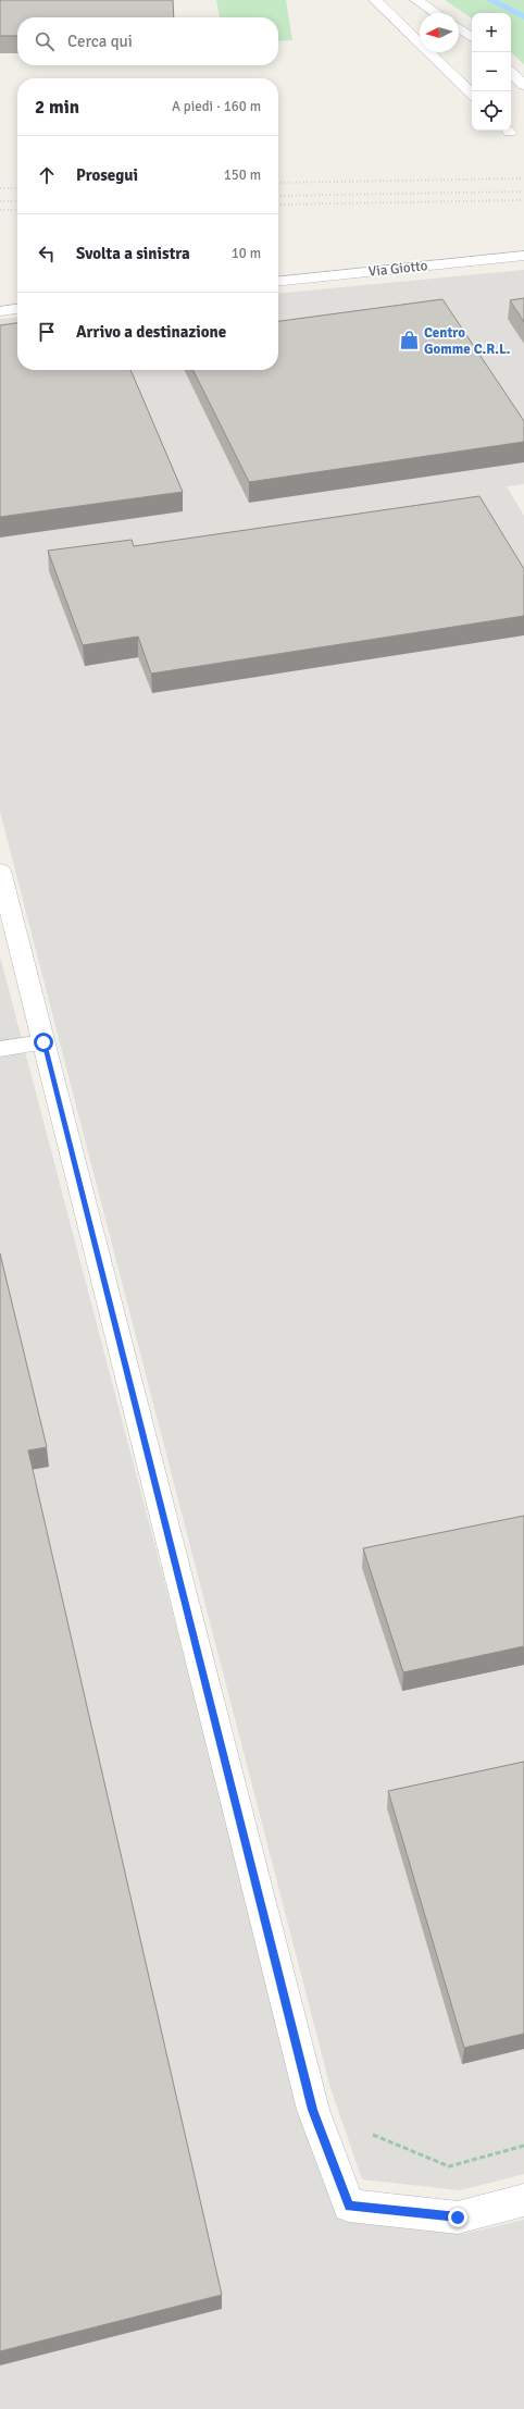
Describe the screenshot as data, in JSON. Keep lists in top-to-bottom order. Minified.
{"streets":{"street":["Via Giotto"]},"places":{"shop":["Centro Gomme C.R.L."]},"north":"left","page":{"map_buttons":["+","−"],"search":"Cerca qui","heading":["2 min","A piedi · 160 m"],"list":[["Prosegui","150 m"],["Svolta a sinistra","10 m"],"Arrivo a destinazione"]}}
